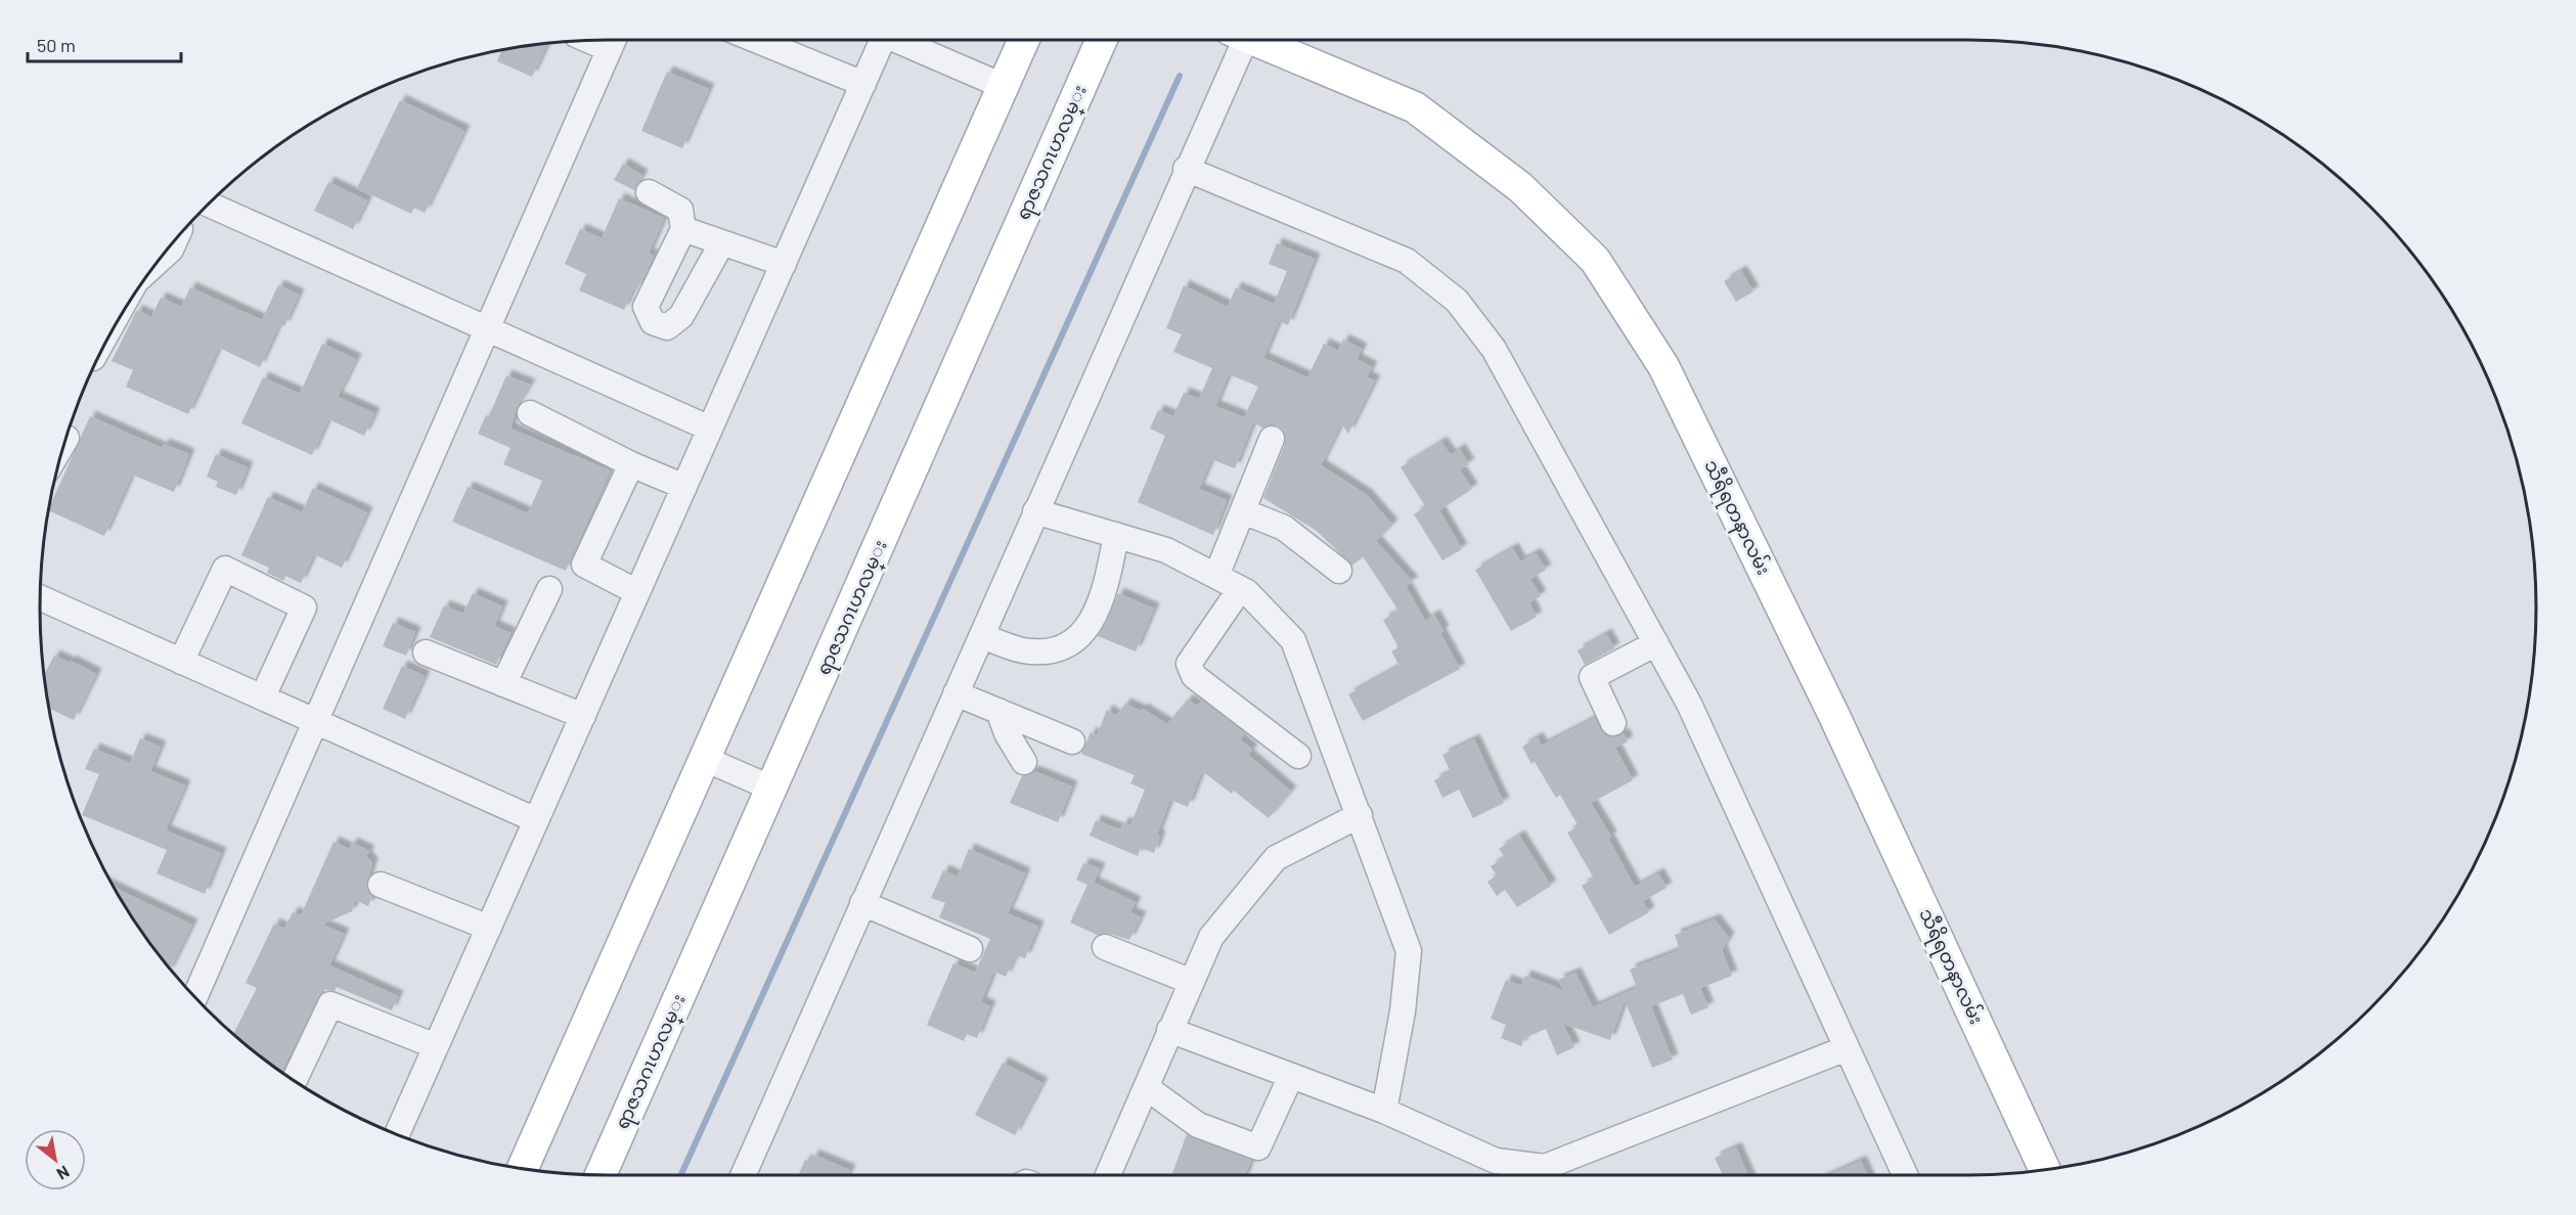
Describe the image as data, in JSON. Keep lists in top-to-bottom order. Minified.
{"streets":{"main road":["ရာဇသဂၤဟလမ္း","သီရိရတနာလမ်း"]},"scale_bar":"50 m","north":"bottom right"}
